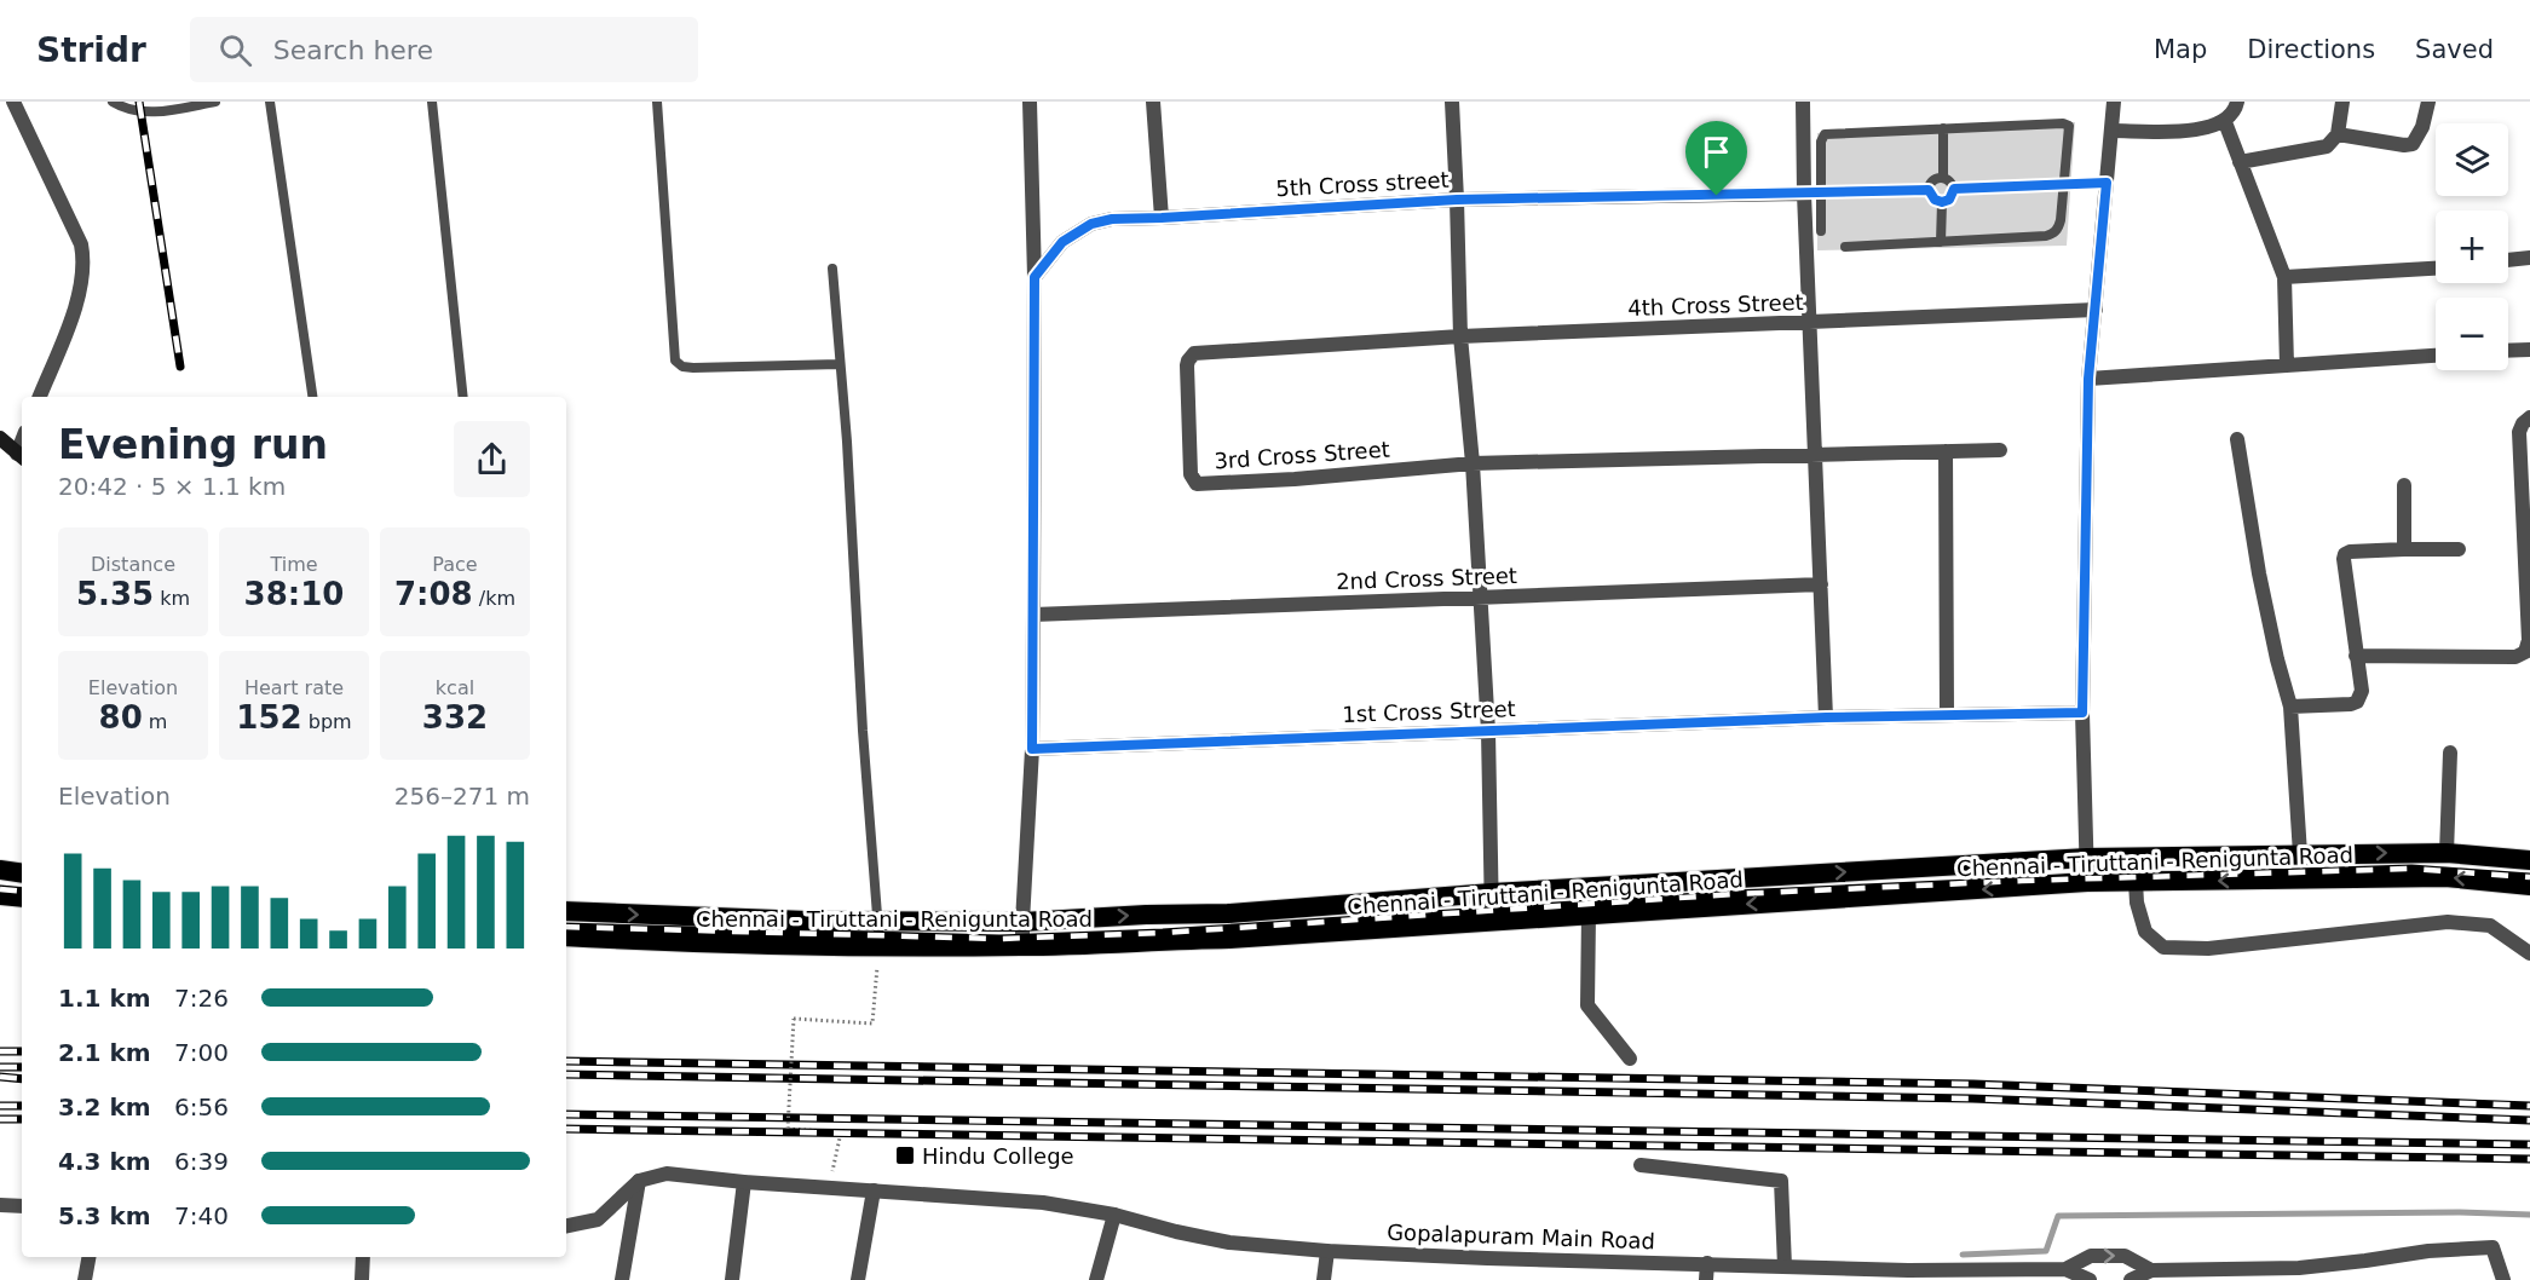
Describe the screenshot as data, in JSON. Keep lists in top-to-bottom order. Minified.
{"streets":{"highway":["Chennai - Tiruttani - Renigunta Road"],"street":["5th Cross street","4th Cross Street","3rd Cross Street","2nd Cross Street","1st Cross Street","Gopalapuram Main Road"]},"crossings":[["4th Cross Street","3rd Cross Street"]],"places":{"transit":["Hindu College"]},"page":{"header":"Stridr","search":"Search here","nav":["Map","Directions","Saved"],"map_buttons":["+","−"],"heading":["Evening run","20:42 · 5 × 1.1 km"],"stats":[["Distance","5.35 km"],["Time","38:10"],["Pace","7:08 /km"],["Elevation","80 m"],["Heart rate","152 bpm"],["kcal","332"]],"chart":["Elevation","256–271 m"],"list":[{"name":"1.1 km","note":"7:26"},{"name":"2.1 km","note":"7:00"},{"name":"3.2 km","note":"6:56"},{"name":"4.3 km","note":"6:39"},{"name":"5.3 km","note":"7:40"}]}}
